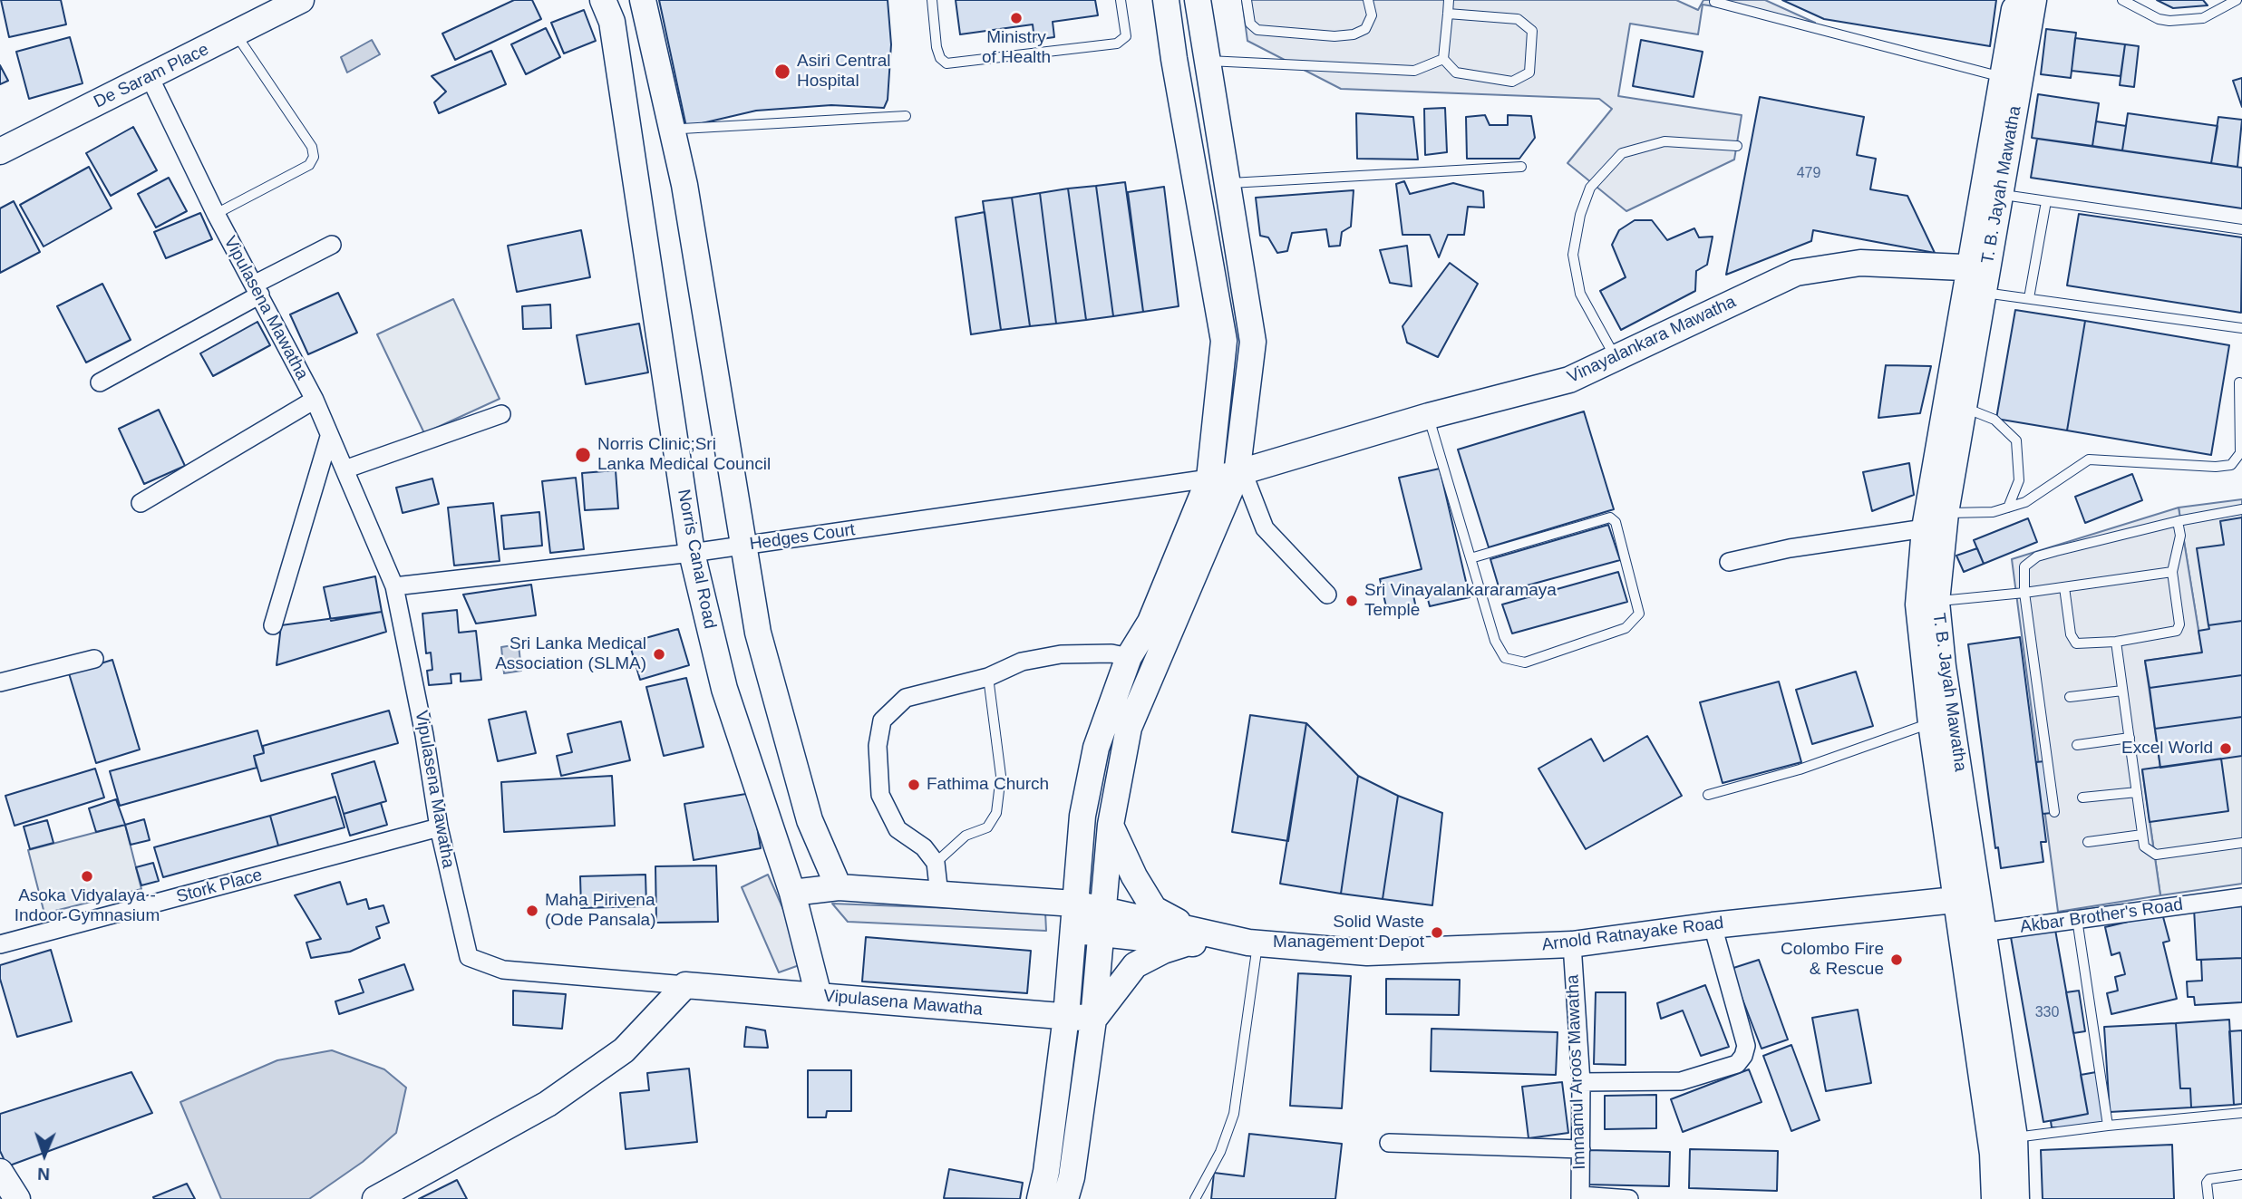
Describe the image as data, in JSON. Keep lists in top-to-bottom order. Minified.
{"streets":{"main road":["De Saram Place","T. B. Jayah Mawatha","Vipulasena Mawatha","Vinayalankara Mawatha","Norris Canal Road","Arnold Ratnayake Road"],"street":["Hedges Court","Stork Place","Akbar Brother's Road","Immamul Aroos Mawatha"]},"crossings":[["De Saram Place","Vipulasena Mawatha"],["T. B. Jayah Mawatha","Vinayalankara Mawatha"],["T. B. Jayah Mawatha","Akbar Brother's Road"],["T. B. Jayah Mawatha","Arnold Ratnayake Road"],["Vipulasena Mawatha","Hedges Court"],["Vipulasena Mawatha","Norris Canal Road"],["Vipulasena Mawatha","Stork Place"],["Vinayalankara Mawatha","Hedges Court"],["Hedges Court","Norris Canal Road"],["Norris Canal Road","Arnold Ratnayake Road"],["Arnold Ratnayake Road","Immamul Aroos Mawatha"]],"places":["Ministry of Health","Asiri Central Hospital","Norris Clinic;Sri Lanka Medical Council","Sri Vinayalankararamaya Temple","Sri Lanka Medical Association (SLMA)","Excel World","Fathima Church","Asoka Vidyalaya - Indoor Gymnasium","Maha Pirivena (Ode Pansala)","Solid Waste Management Depot","Colombo Fire & Rescue"],"house_numbers":["479","330"],"north":"bottom"}
